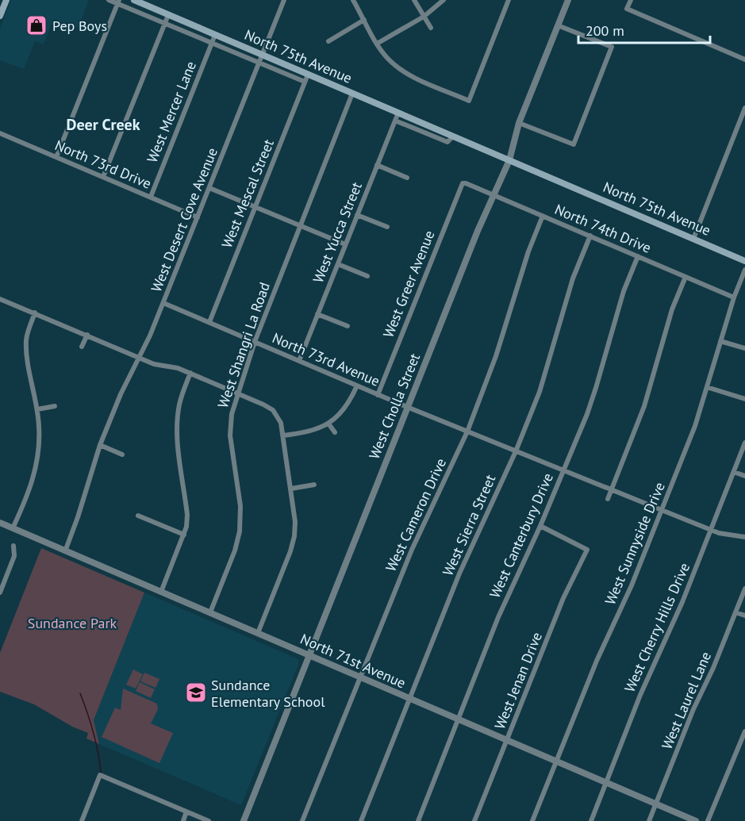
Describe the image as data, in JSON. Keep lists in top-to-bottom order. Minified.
{"streets":{"main road":["North 75th Avenue"],"street":["West Mercer Lane","North 73rd Drive","West Mescal Street","West Desert Cove Avenue","North 74th Drive","West Yucca Street","West Greer Avenue","West Shangri La Road","North 73rd Avenue","West Cholla Street","West Cameron Drive","West Sierra Street","West Canterbury Drive","West Sunnyside Drive","West Cherry Hills Drive","North 71st Avenue","West Jenan Drive","West Laurel Lane"]},"crossings":[["North 75th Avenue","West Mercer Lane"],["North 75th Avenue","West Mescal Street"],["North 75th Avenue","West Desert Cove Avenue"],["North 75th Avenue","West Yucca Street"],["North 75th Avenue","West Shangri La Road"],["North 75th Avenue","West Cholla Street"],["West Mercer Lane","North 73rd Drive"],["North 73rd Drive","West Desert Cove Avenue"],["West Mescal Street","North 73rd Avenue"],["West Desert Cove Avenue","North 73rd Avenue"],["West Desert Cove Avenue","North 71st Avenue"],["North 74th Drive","West Greer Avenue"],["North 74th Drive","West Cholla Street"],["North 74th Drive","West Cameron Drive"],["North 74th Drive","West Sierra Street"],["North 74th Drive","West Canterbury Drive"],["North 74th Drive","West Sunnyside Drive"],["West Yucca Street","North 73rd Avenue"],["West Greer Avenue","North 73rd Avenue"],["West Shangri La Road","North 73rd Avenue"],["West Shangri La Road","North 71st Avenue"],["North 73rd Avenue","West Cholla Street"],["North 73rd Avenue","West Cameron Drive"],["North 73rd Avenue","West Sierra Street"],["North 73rd Avenue","West Canterbury Drive"],["North 73rd Avenue","West Sunnyside Drive"],["North 73rd Avenue","West Cherry Hills Drive"],["West Cholla Street","North 71st Avenue"],["West Cameron Drive","North 71st Avenue"],["West Sierra Street","North 71st Avenue"],["West Canterbury Drive","North 71st Avenue"],["West Canterbury Drive","West Jenan Drive"],["West Sunnyside Drive","North 71st Avenue"],["West Cherry Hills Drive","North 71st Avenue"],["North 71st Avenue","West Jenan Drive"],["North 71st Avenue","West Laurel Lane"]],"districts":["Deer Creek"],"parks":["Sundance Park"],"places":{"shop":["Pep Boys"],"school or university":["Sundance Elementary School"]},"scale_bar":"200 m"}
